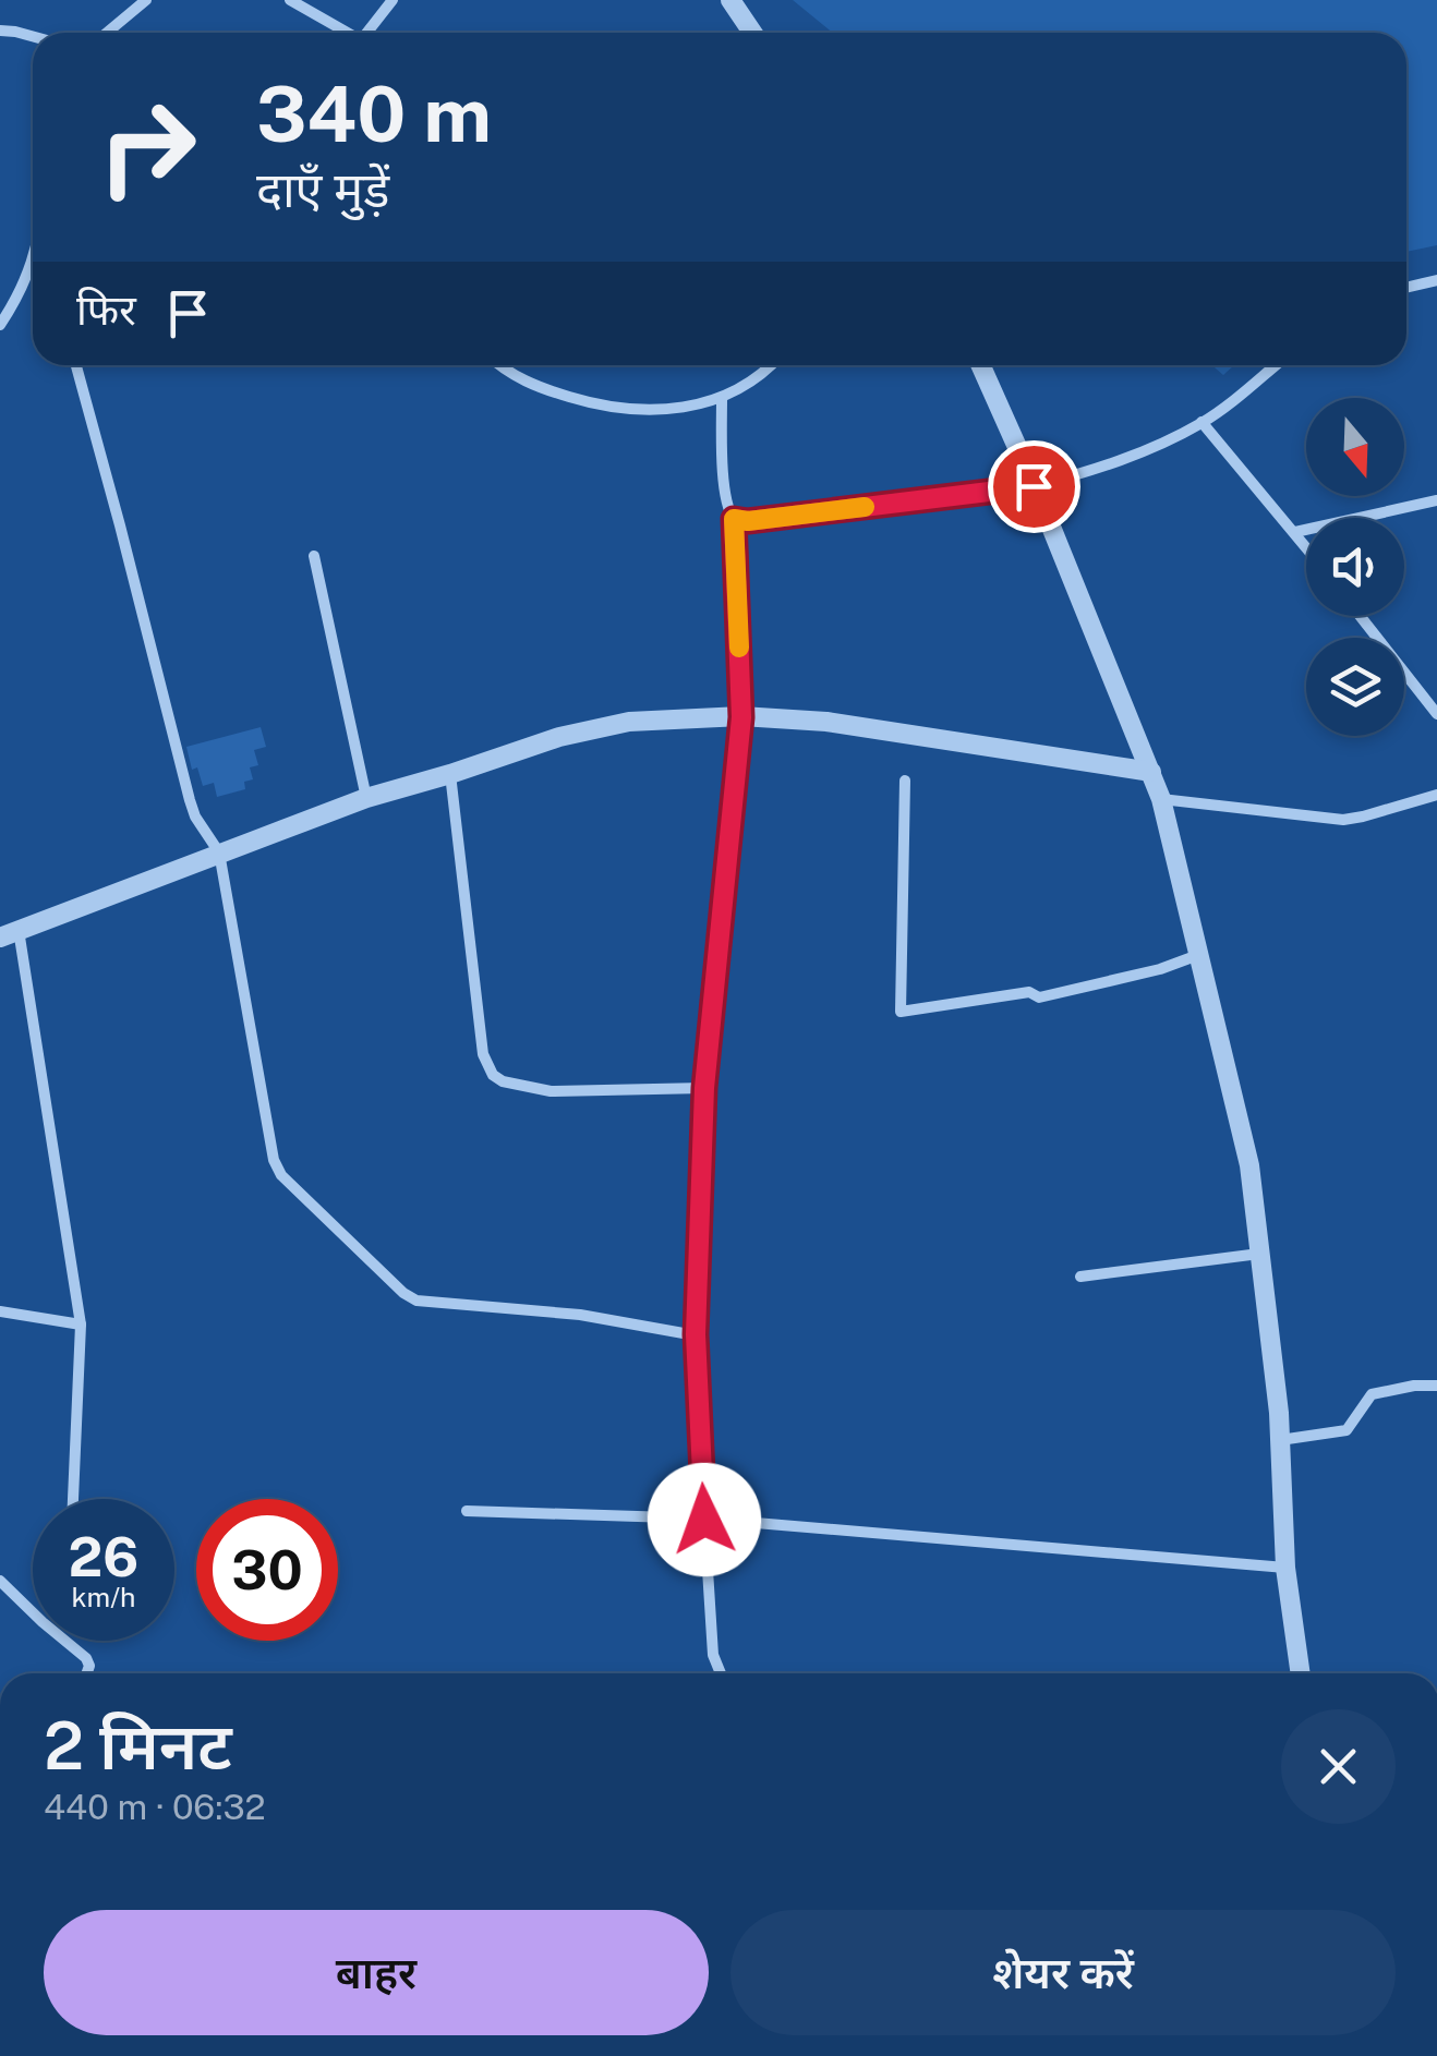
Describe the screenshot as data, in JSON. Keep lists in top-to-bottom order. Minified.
{"north":"bottom","page":{"turn":["340 m","दाएँ मुड़ें"],"then":"फिर","speed":"26 km/h","limit":"30","heading":["2 मिनट","440 m · 06:32"],"buttons":["बाहर","शेयर करें"]}}
